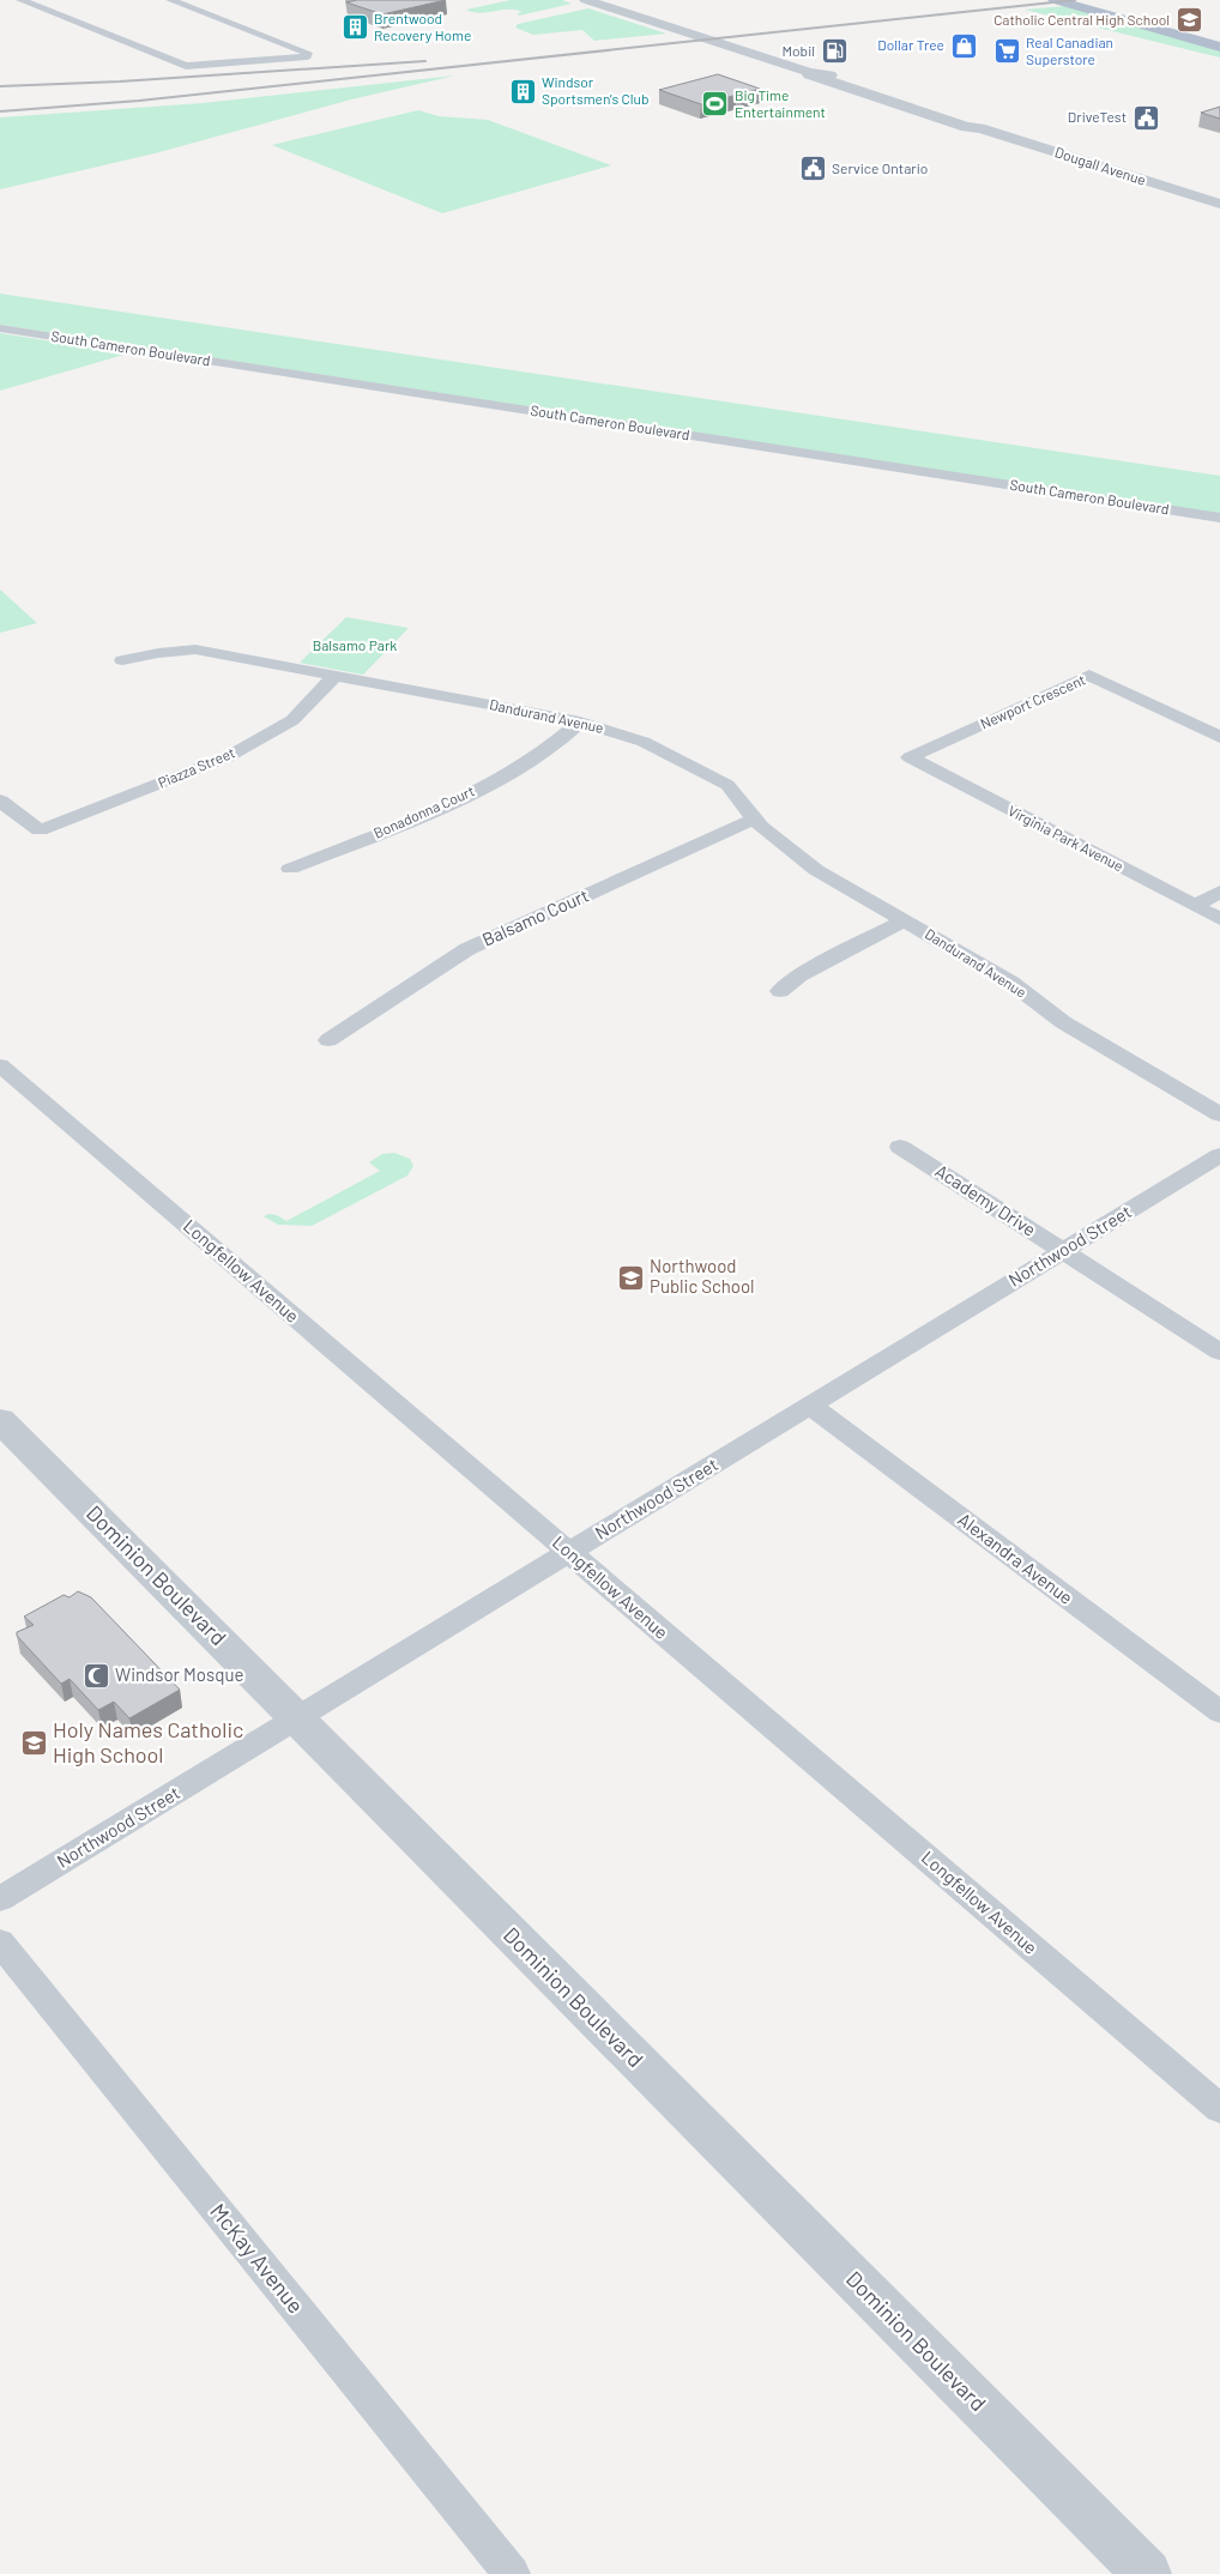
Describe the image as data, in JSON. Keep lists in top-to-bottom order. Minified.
{"streets":{"street":["Dougall Avenue","South Cameron Boulevard","Newport Crescent","Dandurand Avenue","Piazza Street","Bonadonna Court","Virginia Park Avenue","Balsamo Court","Academy Drive","Northwood Street","Longfellow Avenue","Alexandra Avenue","Dominion Boulevard","McKay Avenue"]},"crossings":[["Newport Crescent","Virginia Park Avenue"],["Dandurand Avenue","Piazza Street"],["Dandurand Avenue","Bonadonna Court"],["Dandurand Avenue","Balsamo Court"],["Academy Drive","Northwood Street"],["Northwood Street","Longfellow Avenue"],["Northwood Street","Alexandra Avenue"],["Northwood Street","Dominion Boulevard"]],"parks":["Balsamo Park"],"places":{"school or university":["Catholic Central High School","Northwood Public School","Holy Names Catholic High School"],"building":["Brentwood Recovery Home","Windsor Sportsmen's Club"],"shop":["Dollar Tree"],"fuel station":["Mobil"],"supermarket":["Real Canadian Superstore"],"sports":["Big Time Entertainment"],"public building":["DriveTest","Service Ontario"],"mosque":["Windsor Mosque"]}}
